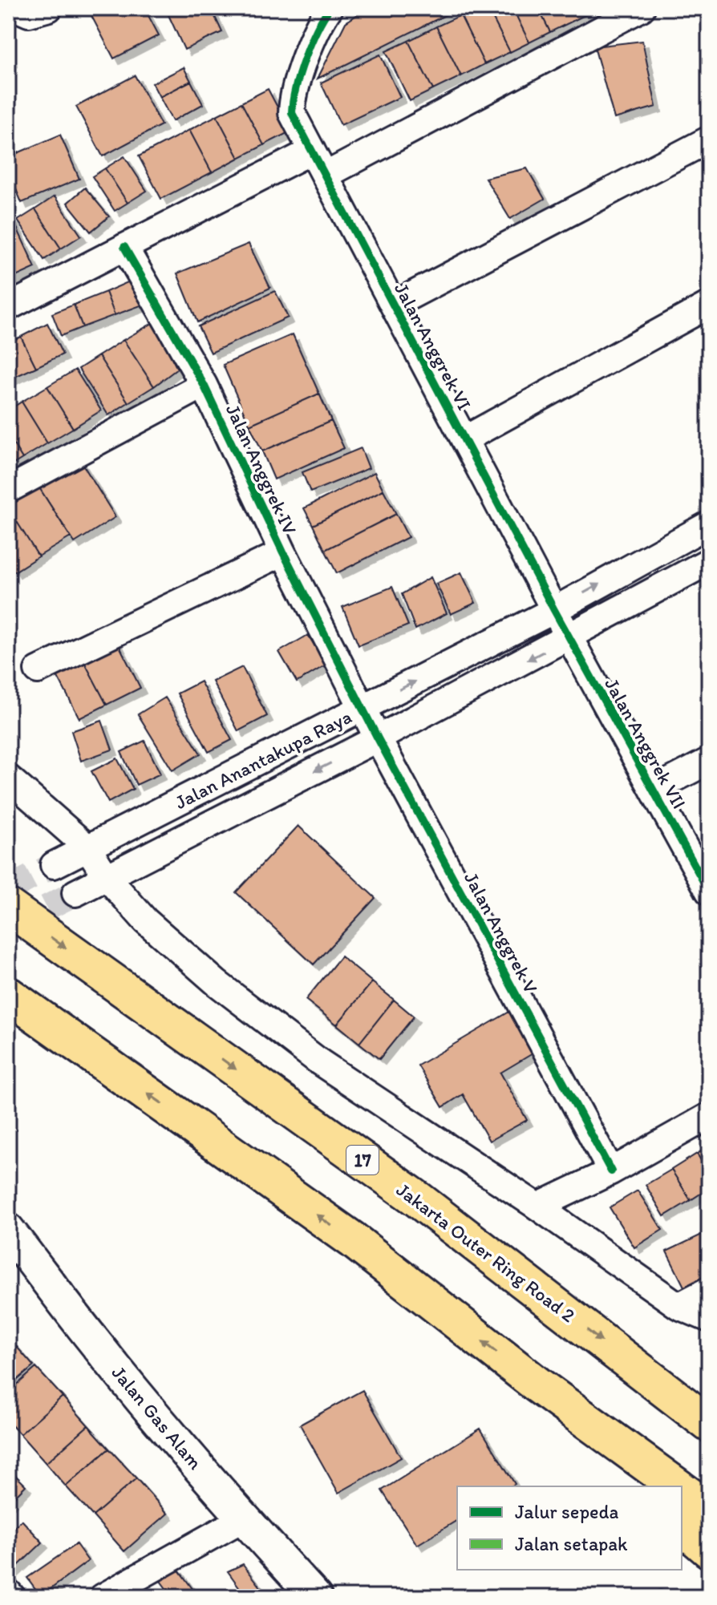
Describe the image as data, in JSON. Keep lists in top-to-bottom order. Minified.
{"streets":{"highway":["17","Jakarta Outer Ring Road 2"],"street":["Jalan Anggrek VI","Jalan Anggrek IV","Jalan Anggrek VII","Jalan Anantakupa Raya","Jalan Anggrek V","Jalan Gas Alam"]},"crossings":[["Jalan Anggrek VI","Jalan Anggrek VII"],["Jalan Anggrek VI","Jalan Anantakupa Raya"],["Jalan Anggrek IV","Jalan Anantakupa Raya"],["Jalan Anggrek IV","Jalan Anggrek V"],["Jalan Anggrek VII","Jalan Anantakupa Raya"],["Jalan Anantakupa Raya","Jalan Anggrek V"]],"legend":["Jalur sepeda","Jalan setapak"]}
